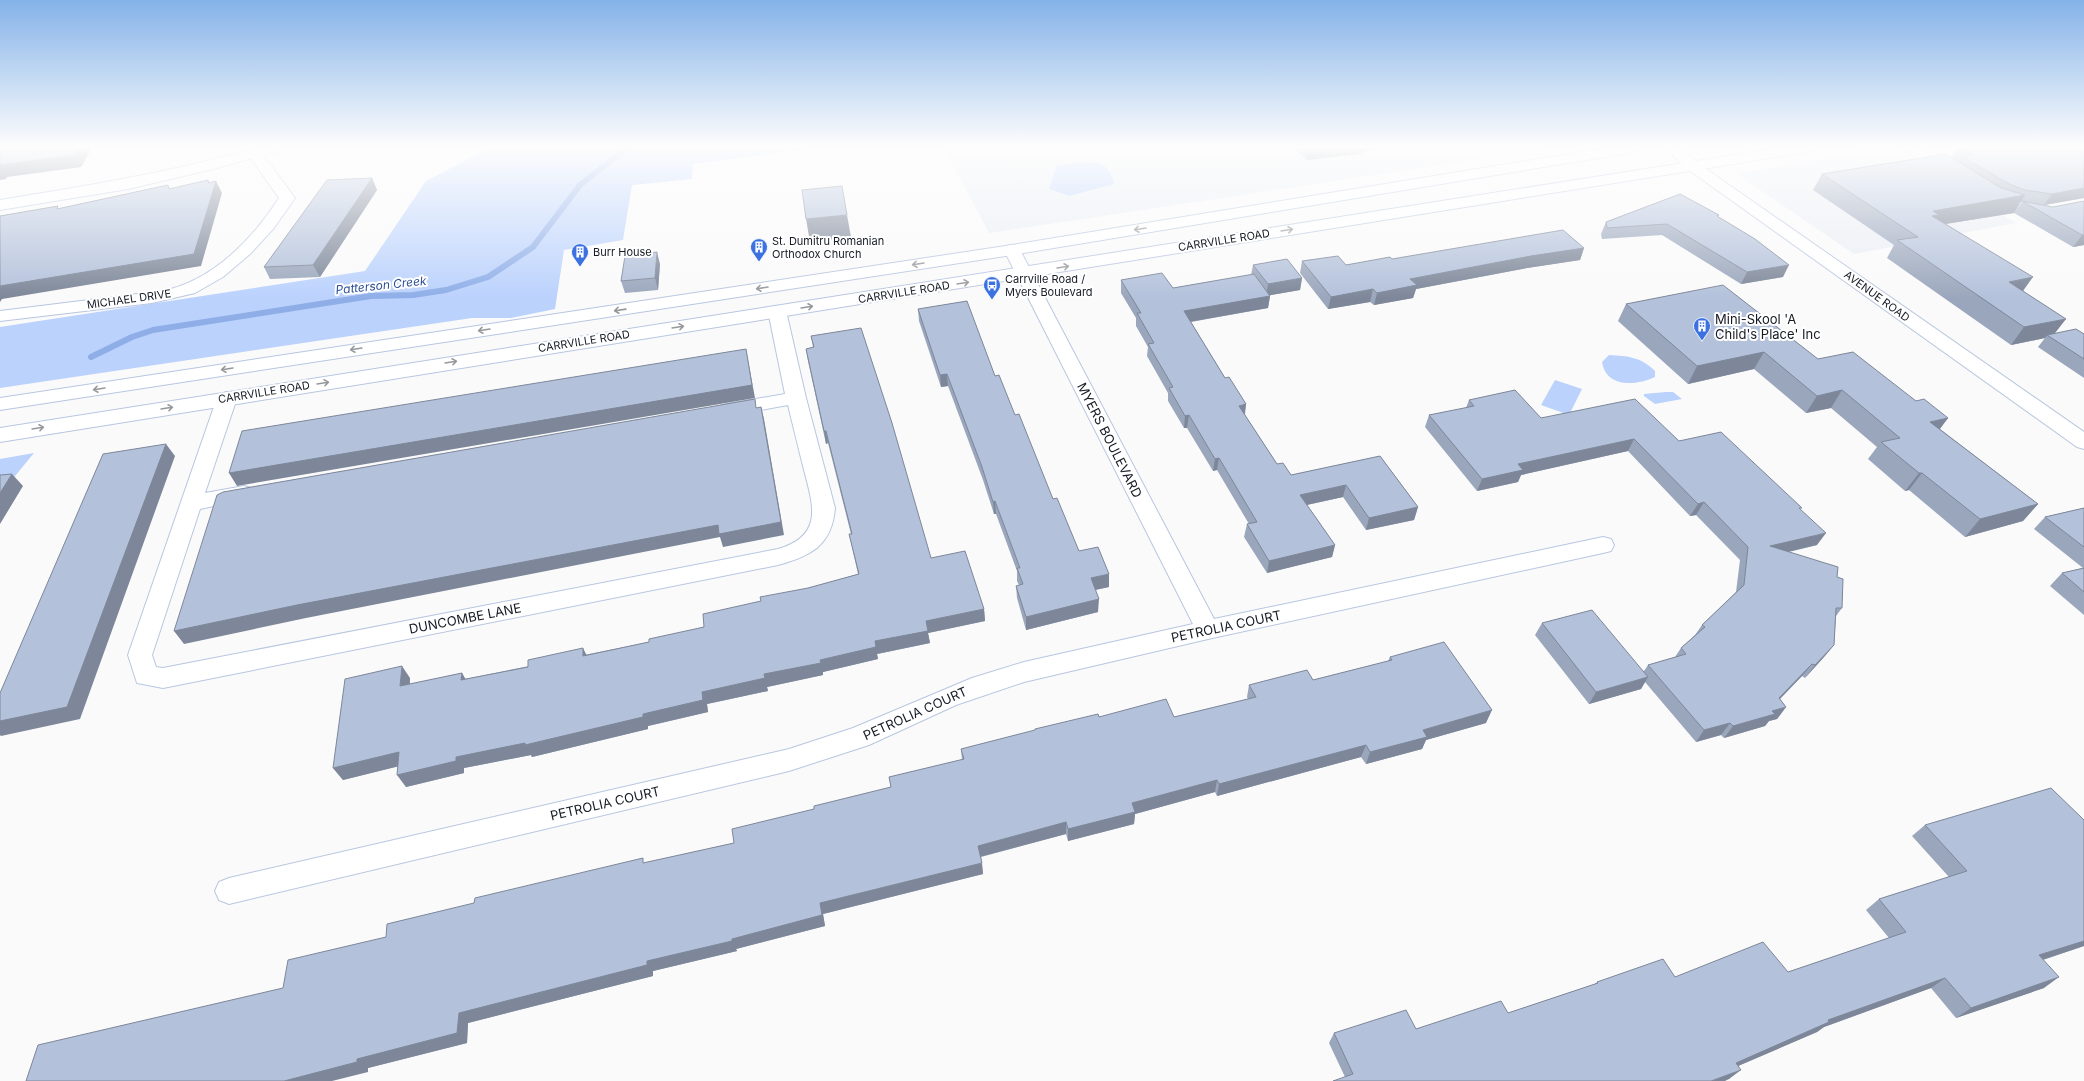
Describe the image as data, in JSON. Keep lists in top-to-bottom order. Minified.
{"streets":{"street":["CARRVILLE ROAD","AVENUE ROAD","MICHAEL DRIVE","MYERS BOULEVARD","DUNCOMBE LANE","PETROLIA COURT"]},"crossings":[["CARRVILLE ROAD","MYERS BOULEVARD"],["CARRVILLE ROAD","DUNCOMBE LANE"],["MYERS BOULEVARD","PETROLIA COURT"]],"water":["Patterson Creek"],"places":{"building":["St. Dumitru Romanian Orthodox Church","Burr House","Mini-Skool 'A Child's Place' Inc"],"bus stop":["Carrville Road / Myers Boulevard"]}}
